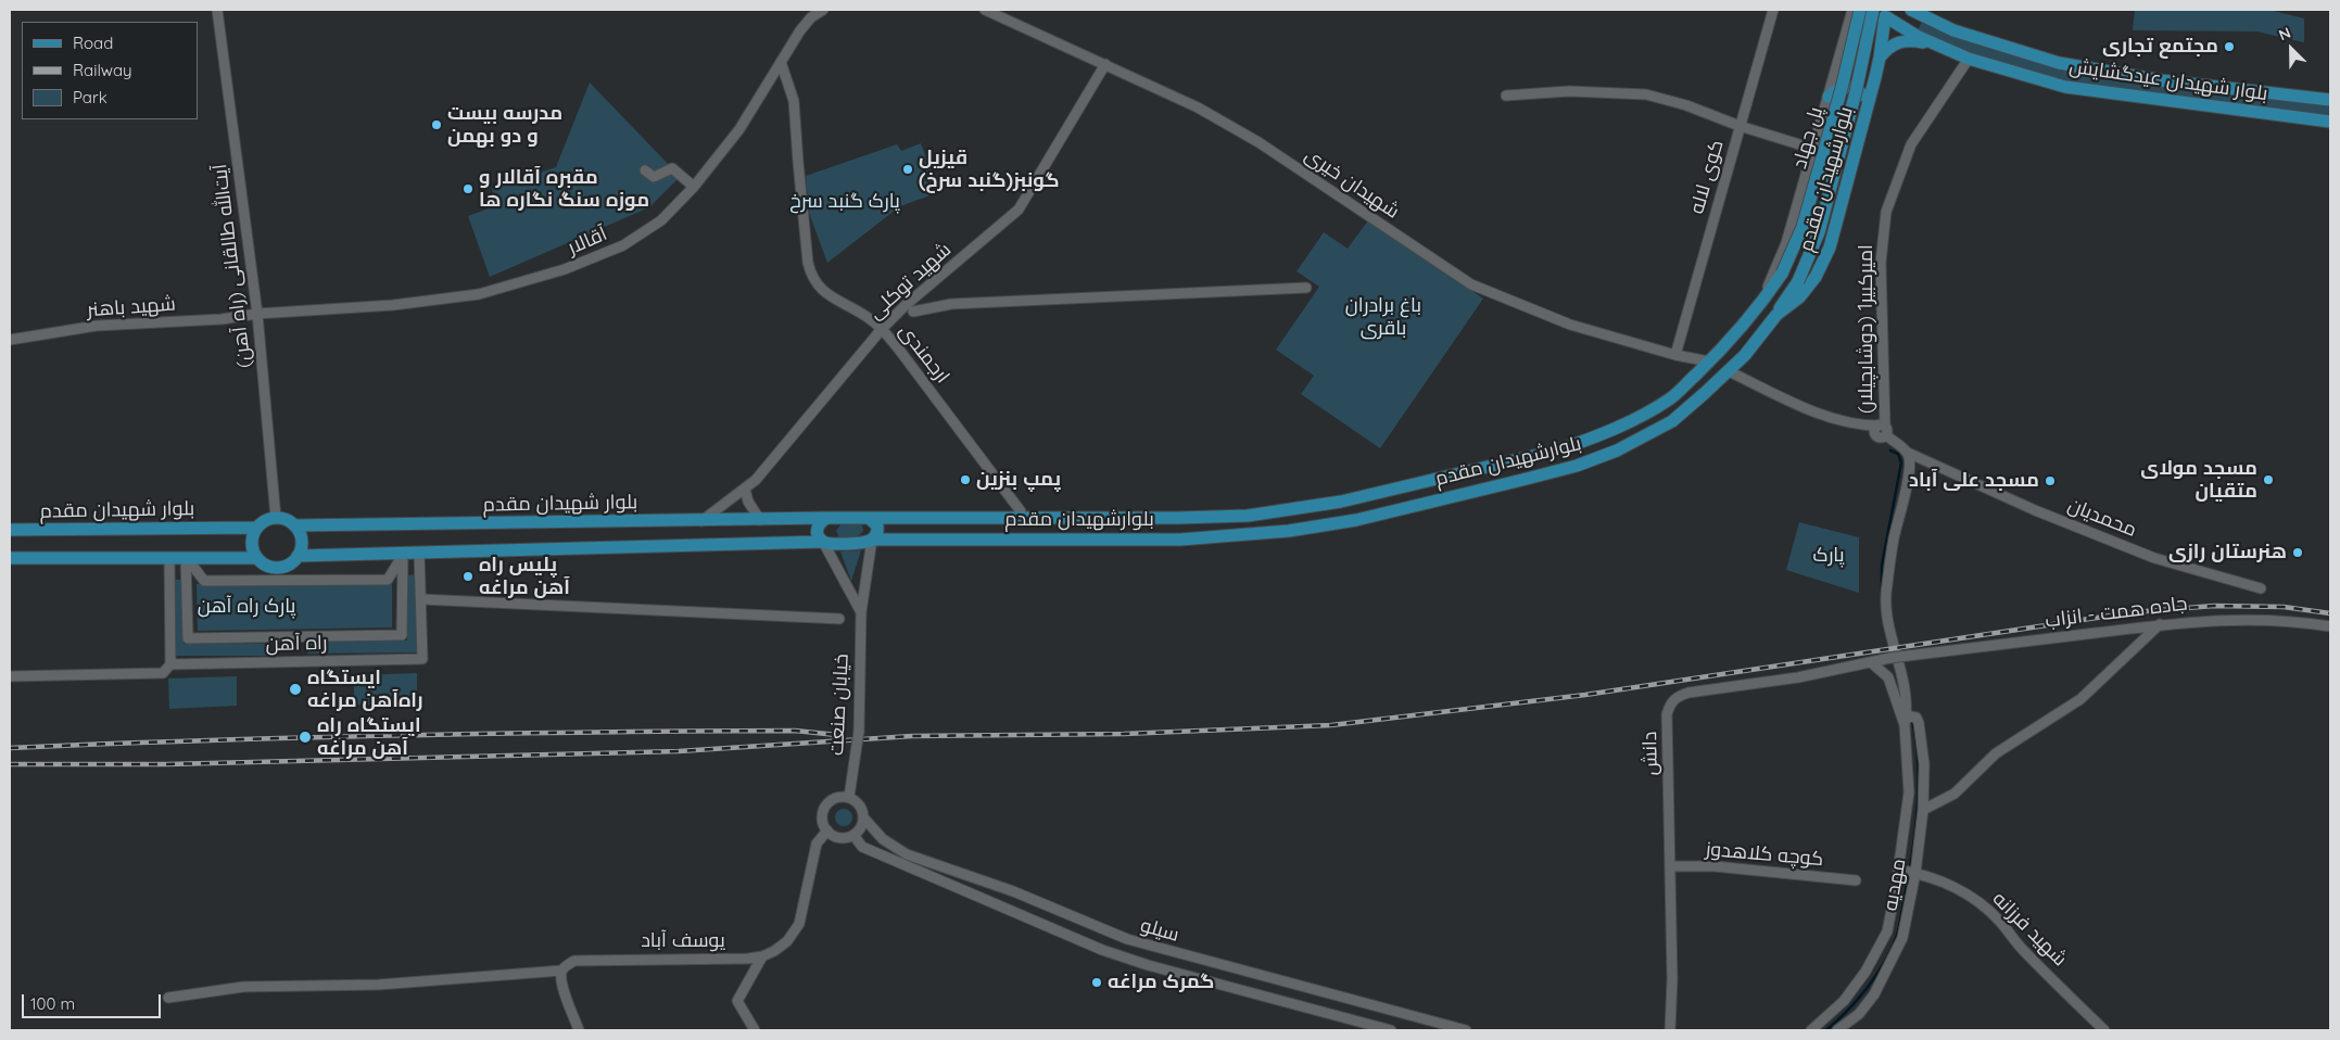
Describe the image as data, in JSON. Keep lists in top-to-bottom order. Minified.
{"streets":{"main road":["بلوار شهیدان عیدگشایش","پل جهاد","بلوارشهیدان مقدم","بلوار شهیدان مقدم"],"street":["کوی لاله","شهیدان خیری","آقالار","(راه آهن) آیت‌الله طالقانی","شهید توکلی","شهید باهنر","امیرکبیر1 (دوشابچیلار)","ارجمندی","محمدیان","جاده همت - انزاب","راه آهن","خیابان صنعت","دانش","کوچه کلاهدوز","مهدیه","شهید فرزانه","سیلو","یوسف آباد"]},"crossings":[["بلوار شهیدان عیدگشایش","پل جهاد"],["بلوار شهیدان عیدگشایش","بلوارشهیدان مقدم"],["بلوار شهیدان عیدگشایش","امیرکبیر1 (دوشابچیلار)"],["پل جهاد","بلوارشهیدان مقدم"],["کوی لاله","شهیدان خیری"],["بلوارشهیدان مقدم","شهیدان خیری"],["بلوارشهیدان مقدم","ارجمندی"],["بلوارشهیدان مقدم","بلوار شهیدان مقدم"],["بلوارشهیدان مقدم","خیابان صنعت"],["شهیدان خیری","شهید توکلی"],["آقالار","(راه آهن) آیت‌الله طالقانی"],["آقالار","شهید باهنر"],["آقالار","ارجمندی"],["(راه آهن) آیت‌الله طالقانی","شهید باهنر"],["(راه آهن) آیت‌الله طالقانی","بلوار شهیدان مقدم"],["شهید توکلی","ارجمندی"],["شهید توکلی","بلوار شهیدان مقدم"],["جاده همت - انزاب","دانش"],["خیابان صنعت","سیلو"],["خیابان صنعت","یوسف آباد"],["دانش","کوچه کلاهدوز"],["مهدیه","شهید فرزانه"],["سیلو","یوسف آباد"]],"parks":["پارک گنبد سرخ","باغ برادران باقری","پارک","پارک راه آهن"],"places":["مجتمع تجاری","مدرسه بیست و دو بهمن","قیزیل گونبز(گنبد سرخ)","مقبره آقالار و موزه سنگ نگاره ها","پمپ بنزین","مسجد مولای متقیان","مسجد علی آباد","هنرستان رازی","پلیس راه آهن مراغه","ایستگاه راه‌آهن مراغه","ایستگاه راه آهن مراغه","گمرک مراغه"],"legend":["Road","Railway","Park"],"scale_bar":"100 m","north":"top left"}
